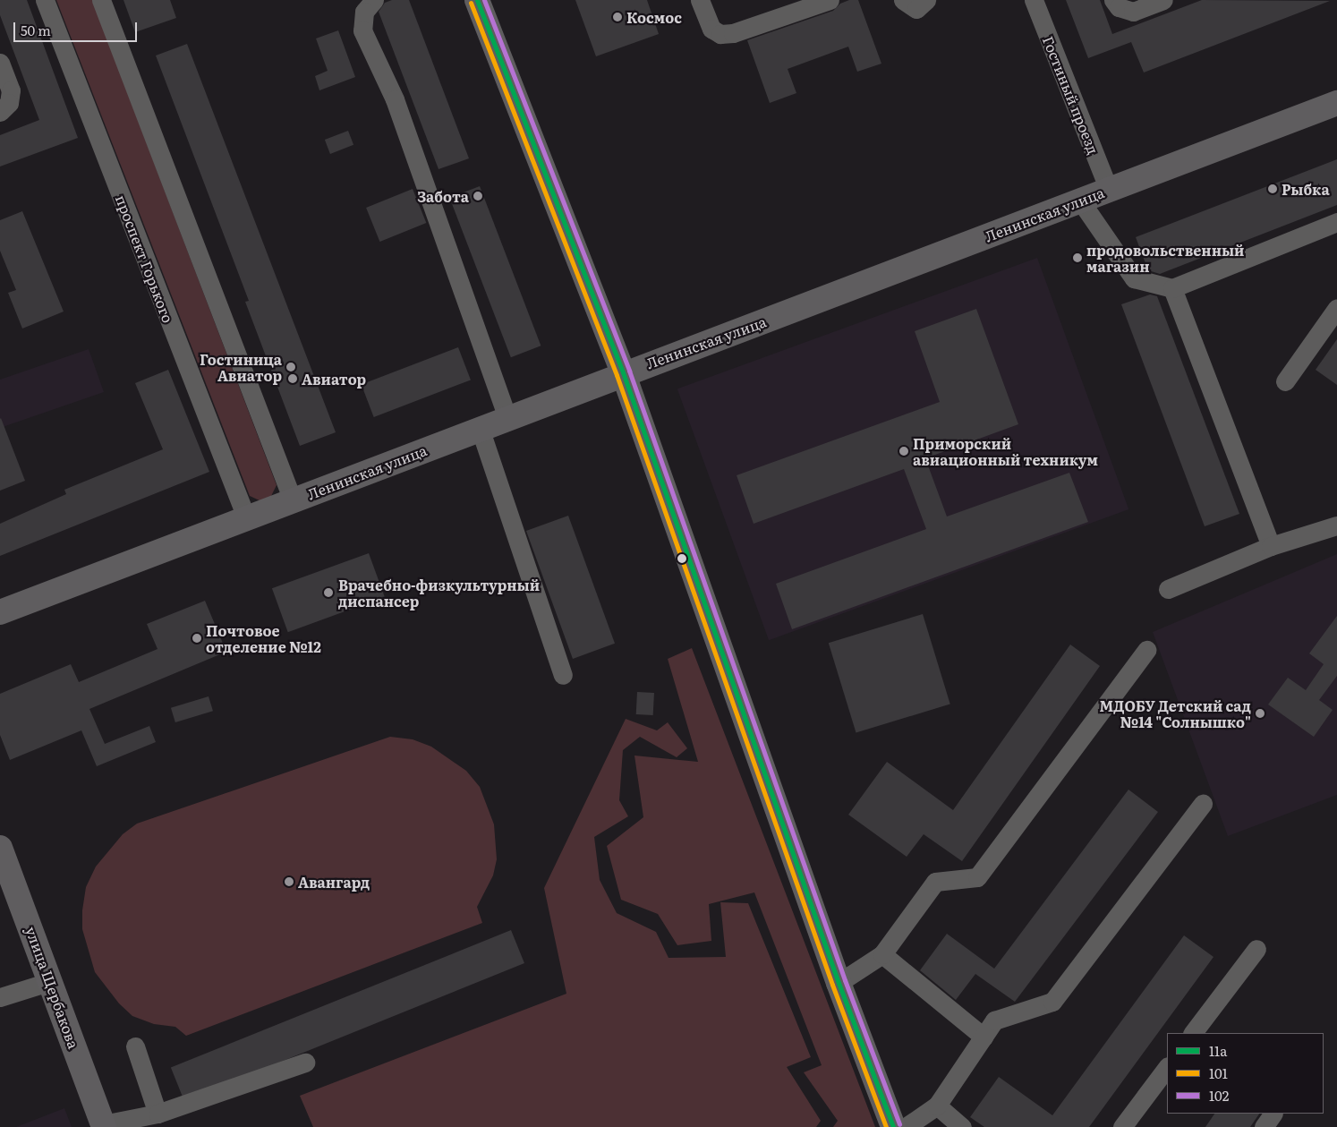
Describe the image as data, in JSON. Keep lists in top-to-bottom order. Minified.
{"streets":{"main road":["Ленинская улица","улица Щербакова"],"street":["Гостиный проезд","проспект Горького"]},"crossings":[["Гостиный проезд","Ленинская улица"],["Ленинская улица","проспект Горького"]],"places":["Космос","Рыбка","Забота","продовольственный магазин","Гостиница Авиатор","Авиатор","Приморский авиационный техникум","Врачебно-физкультурный диспансер","Почтовое отделение №12","МДОБУ Детский сад №14 \"Солнышко\"","Авангард"],"lines":["transit line 11а","transit line 102","transit line 101"],"legend":["11а","101","102"],"scale_bar":"50 m"}
